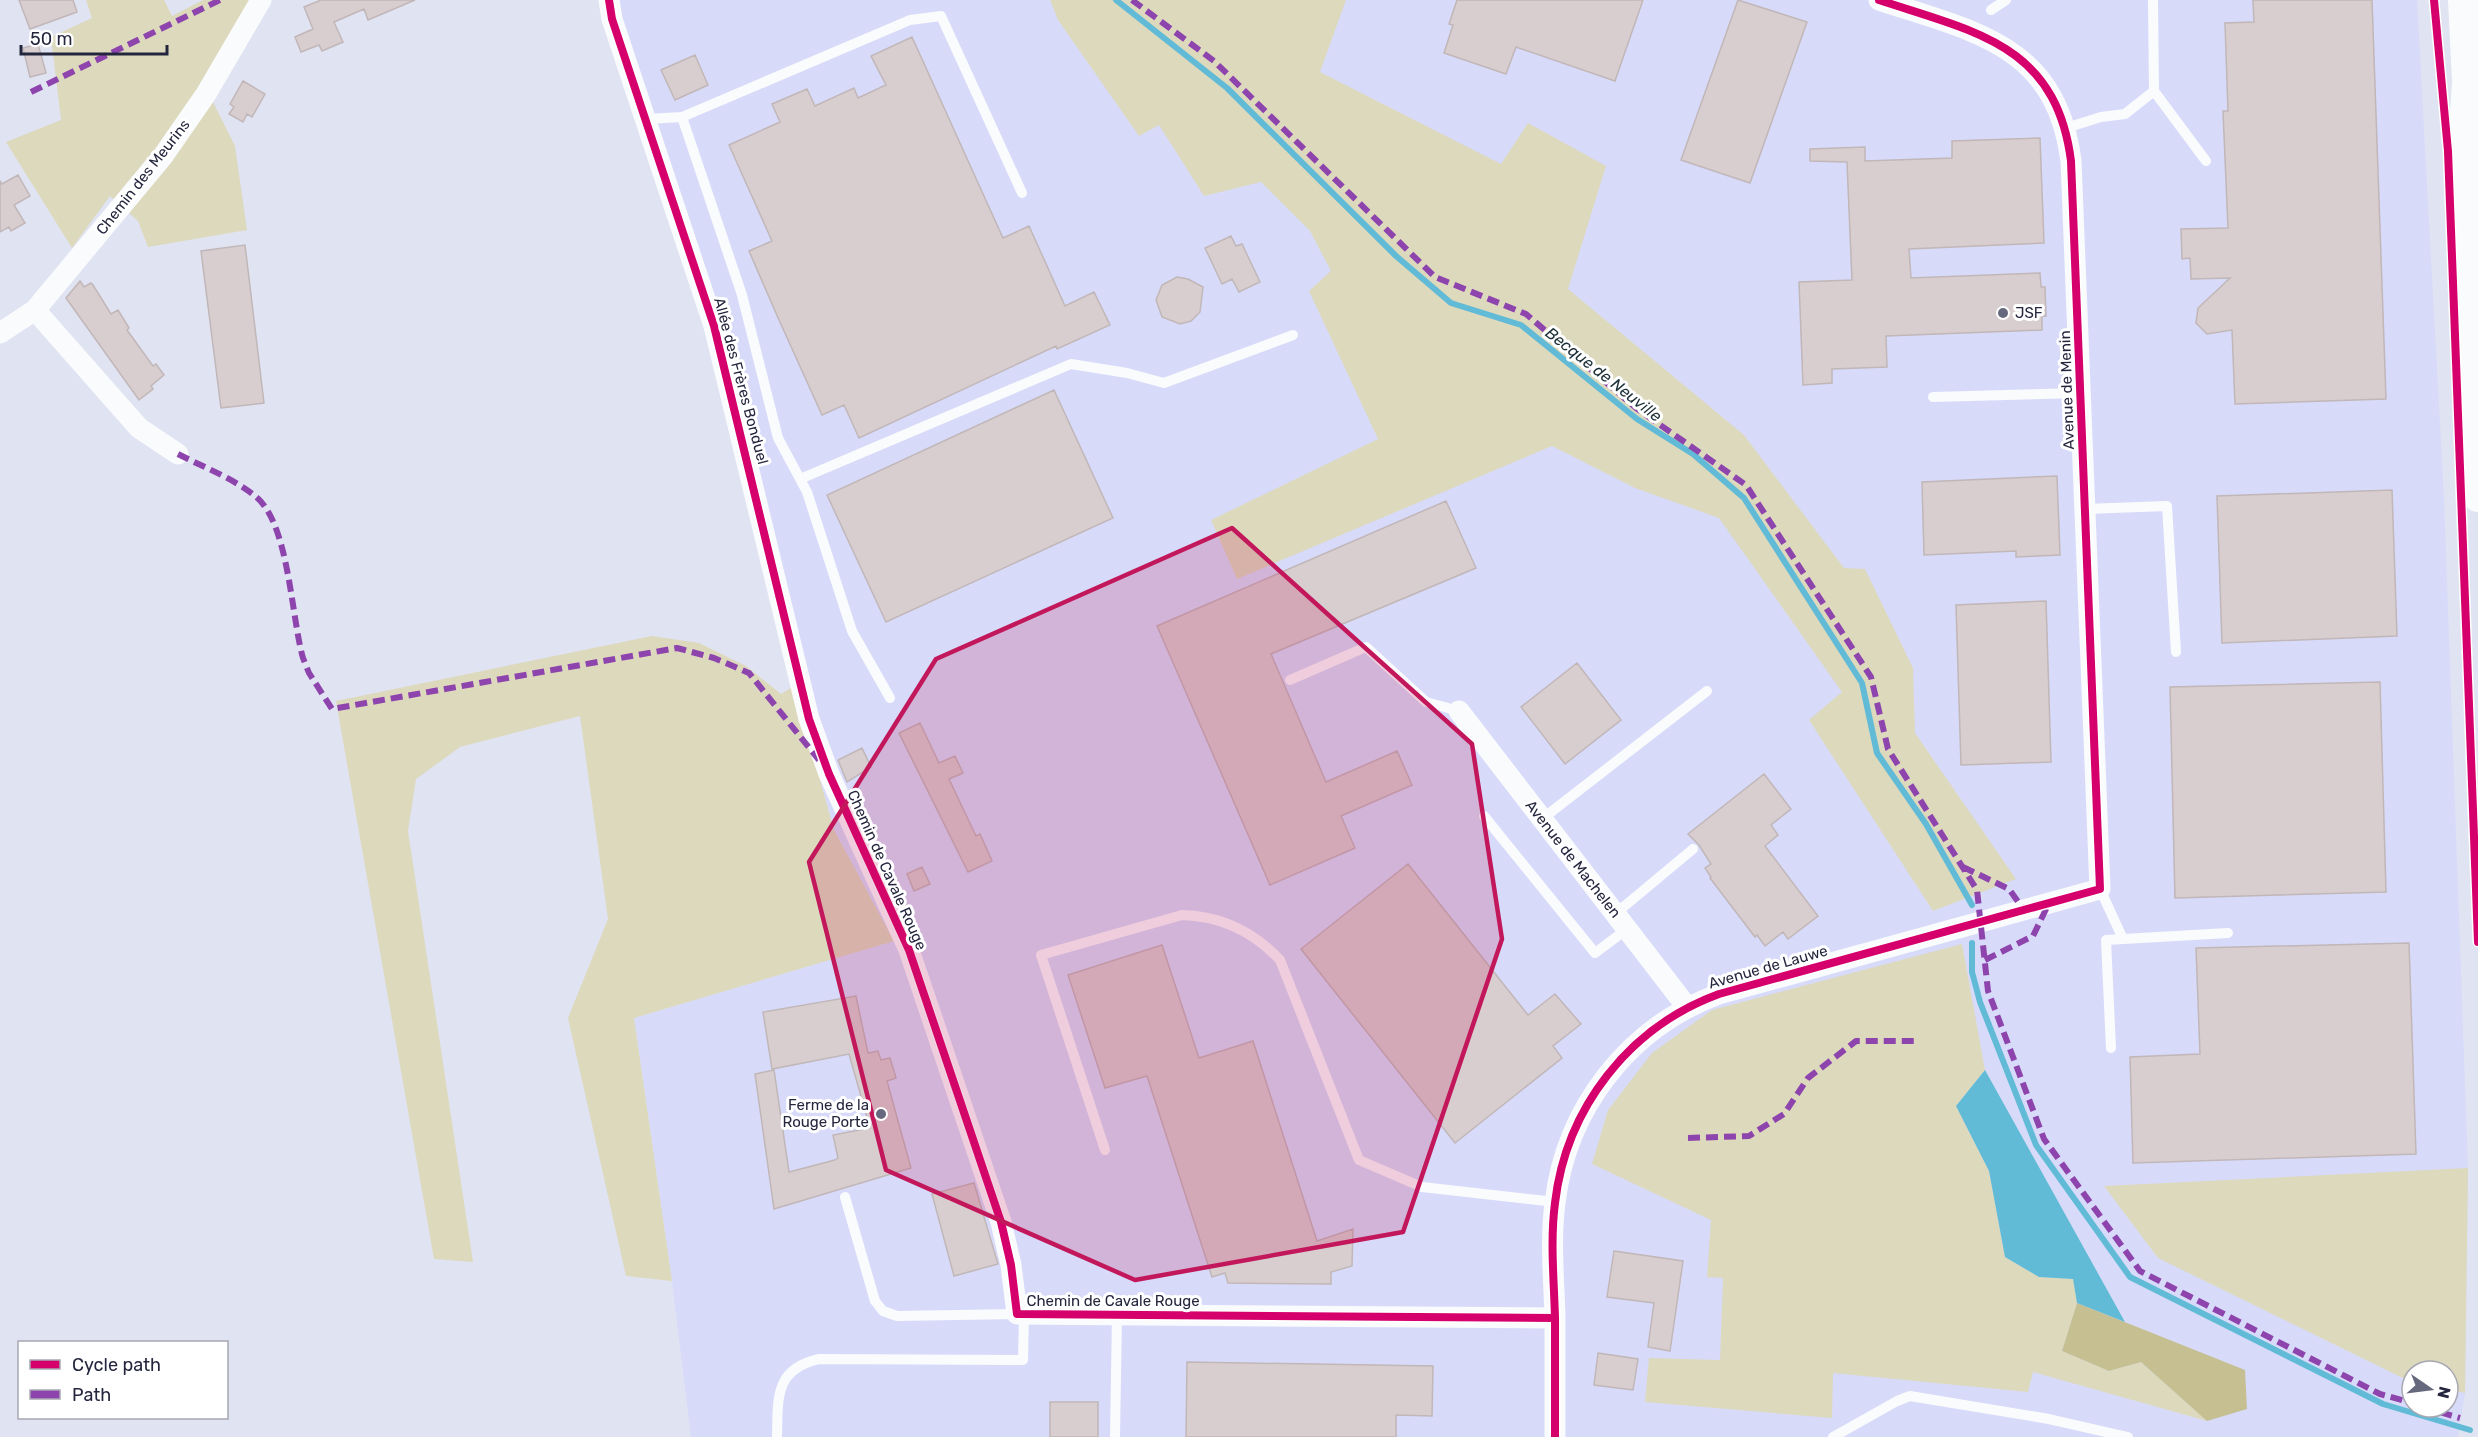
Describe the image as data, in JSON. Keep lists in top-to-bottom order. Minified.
{"streets":{"street":["Chemin des Meurins","Allée des Frères Bonduel","Avenue de Menin","Avenue de Machelen","Chemin de Cavale Rouge","Avenue de Lauwe"]},"crossings":[["Allée des Frères Bonduel","Chemin de Cavale Rouge"],["Avenue de Menin","Avenue de Lauwe"],["Avenue de Machelen","Avenue de Lauwe"],["Chemin de Cavale Rouge","Avenue de Lauwe"]],"water":["Becque de Neuville"],"places":["JSF","Ferme de la Rouge Porte"],"legend":["Cycle path","Path"],"scale_bar":"50 m","north":"right"}
